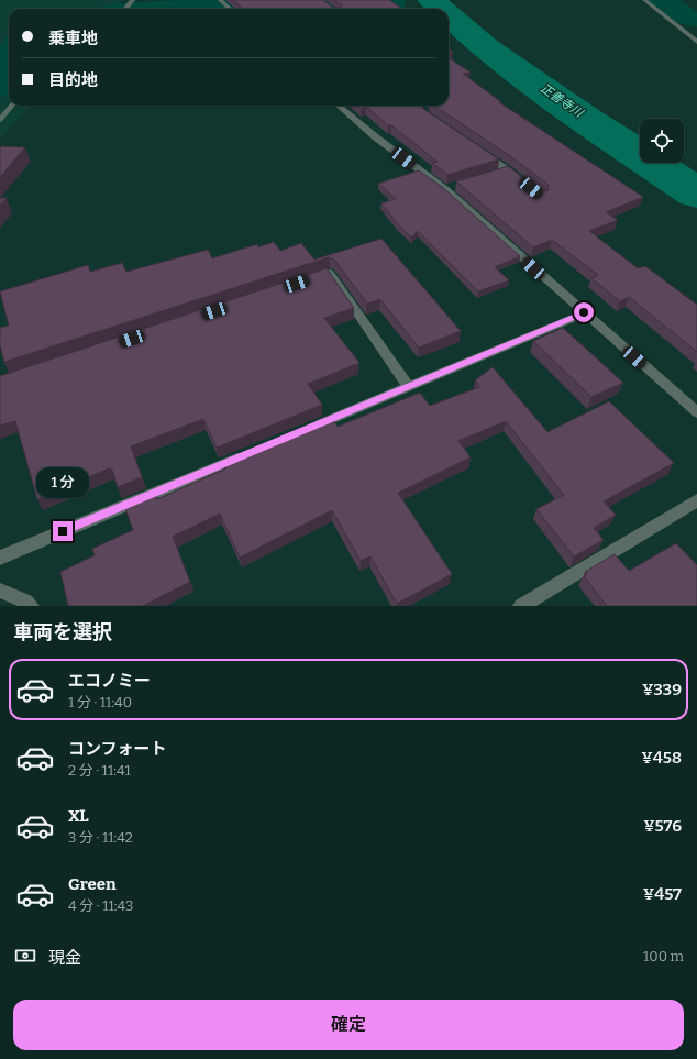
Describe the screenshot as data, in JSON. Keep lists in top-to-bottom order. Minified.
{"water":["正善寺川"],"page":{"banner":["乗車地","目的地"],"bubble":"1 分","heading":"車両を選択","list":[{"name":"エコノミー","note":"1 分 · 11:40","value":"¥339"},{"name":"コンフォート","note":"2 分 · 11:41","value":"¥458"},{"name":"XL","note":"3 分 · 11:42","value":"¥576"},{"name":"Green","note":"4 分 · 11:43","value":"¥457"}],"pay":["現金","100 m"],"buttons":"確定"}}
